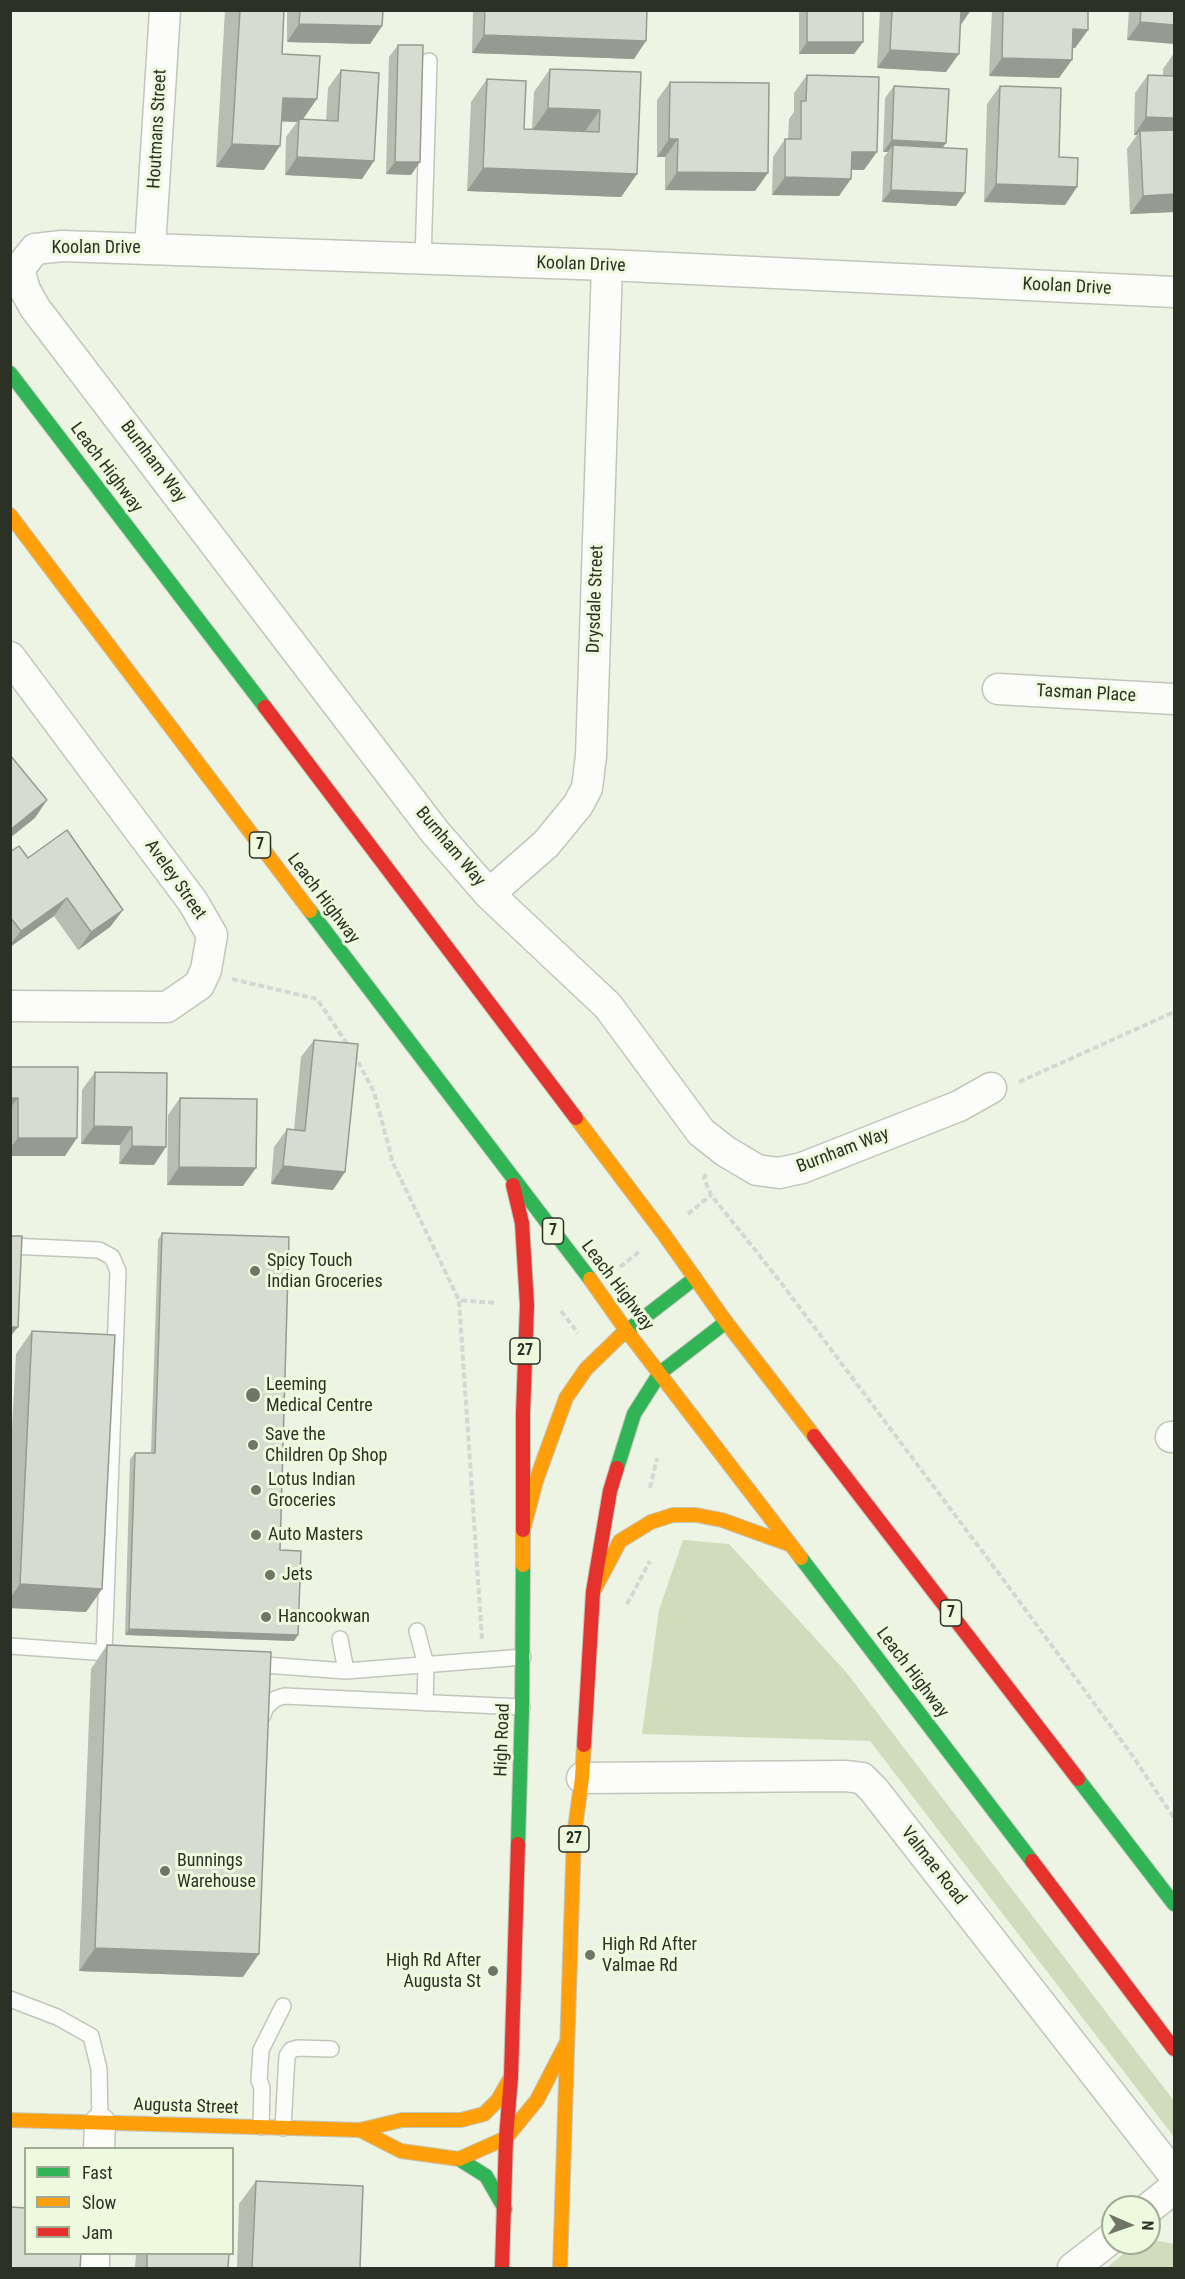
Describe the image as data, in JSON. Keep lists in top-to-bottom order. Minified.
{"streets":{"main road":["Leach Highway","7","27","High Road","Augusta Street"],"street":["Houtmans Street","Koolan Drive","Burnham Way","Drysdale Street","Tasman Place","Aveley Street","Valmae Road"]},"crossings":[["Houtmans Street","Koolan Drive"],["Koolan Drive","Burnham Way"],["Koolan Drive","Drysdale Street"],["Burnham Way","Drysdale Street"],["Leach Highway","27"],["Leach Highway","High Road"],["27","High Road"],["27","Valmae Road"],["High Road","Augusta Street"]],"places":["Spicy Touch Indian Groceries","Leeming Medical Centre","Save the Children Op Shop","Lotus Indian Groceries","Auto Masters","Jets","Hancookwan","Bunnings Warehouse","High Rd After Valmae Rd","High Rd After Augusta St"],"legend":["Fast","Slow","Jam"],"north":"right"}
